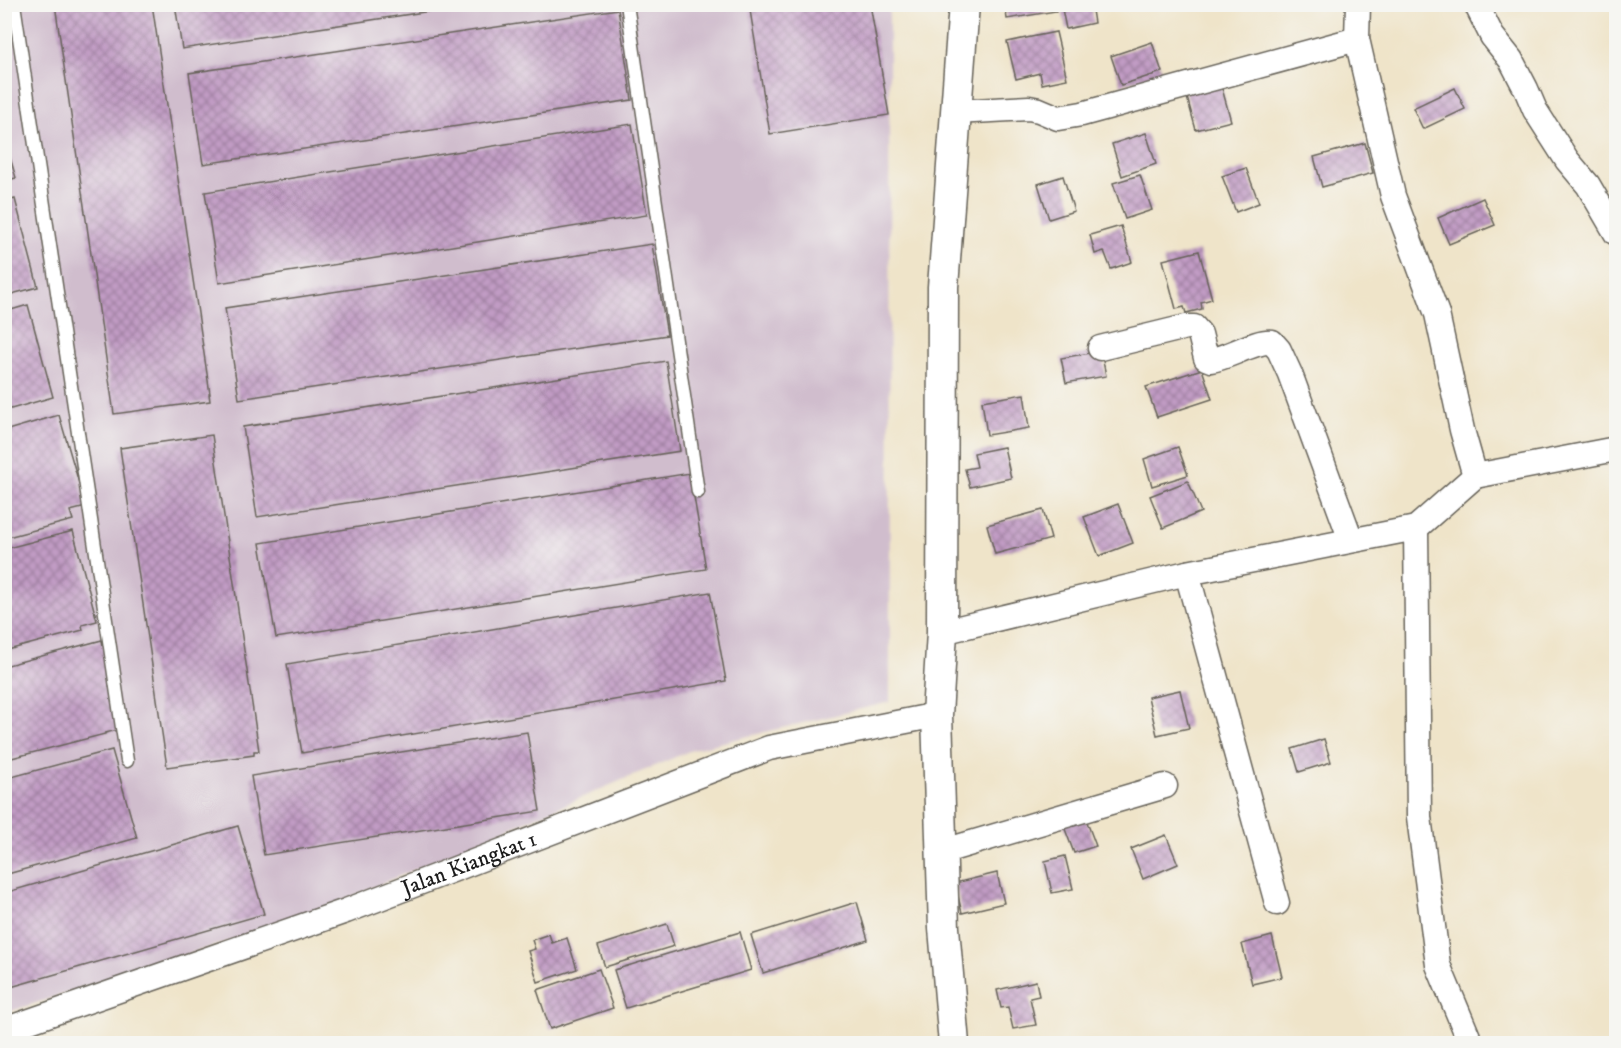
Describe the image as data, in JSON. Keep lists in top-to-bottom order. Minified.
{"streets":{"street":["Jalan Kiangkat 1"]}}
